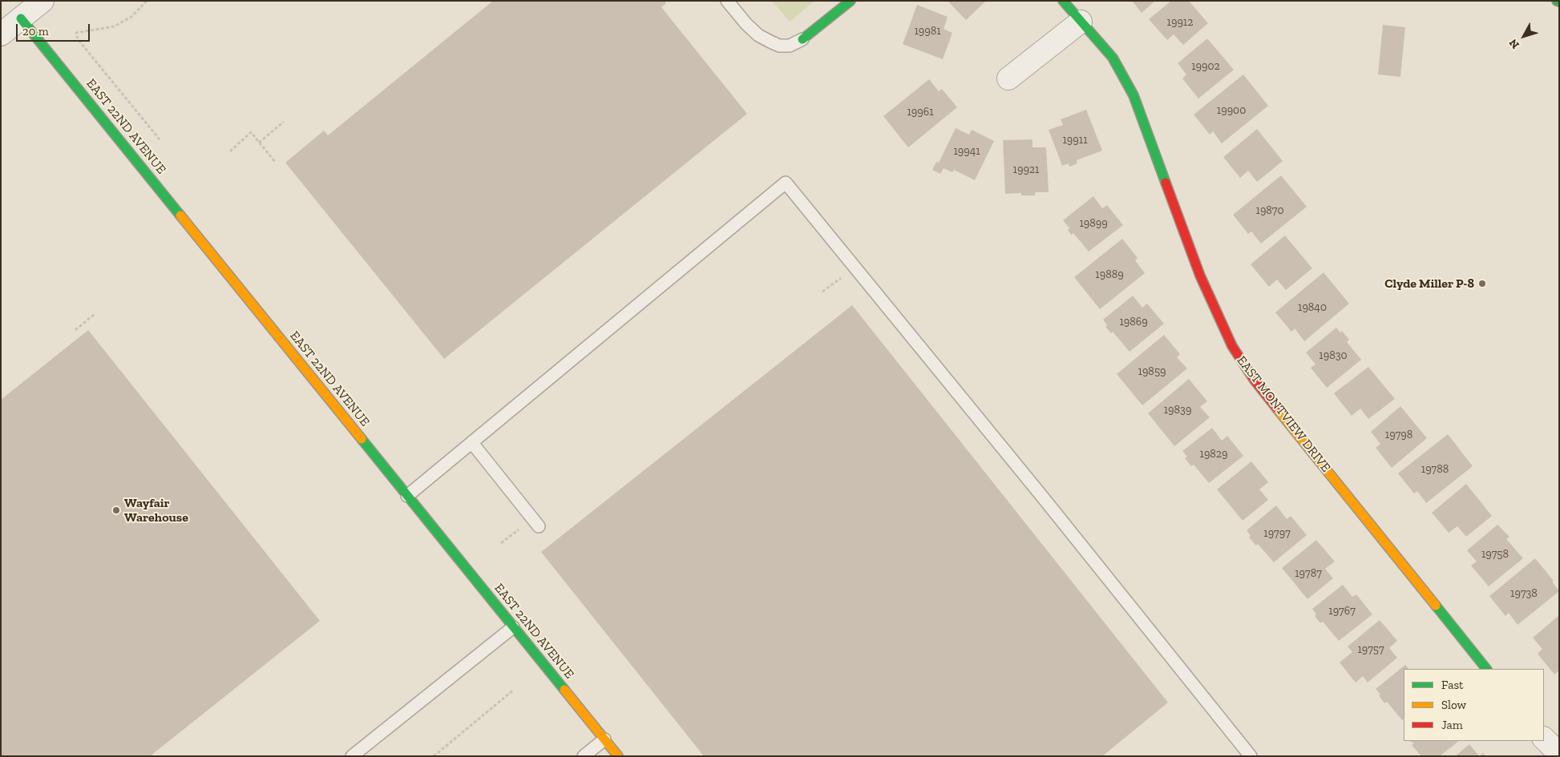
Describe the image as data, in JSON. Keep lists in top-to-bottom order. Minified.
{"streets":{"street":["EAST 22ND AVENUE","EAST MONTVIEW DRIVE"]},"places":["Clyde Miller P-8","Wayfair Warehouse"],"house_numbers":["19912","19981","19902","19900","19961","19911","19941","19921","19870","19899","19889","19840","19869","19830","19859","19839","19798","19829","19788","19797","19758","19787","19738","19767","19757"],"legend":["Fast","Slow","Jam"],"scale_bar":"20 m","north":"bottom left"}
